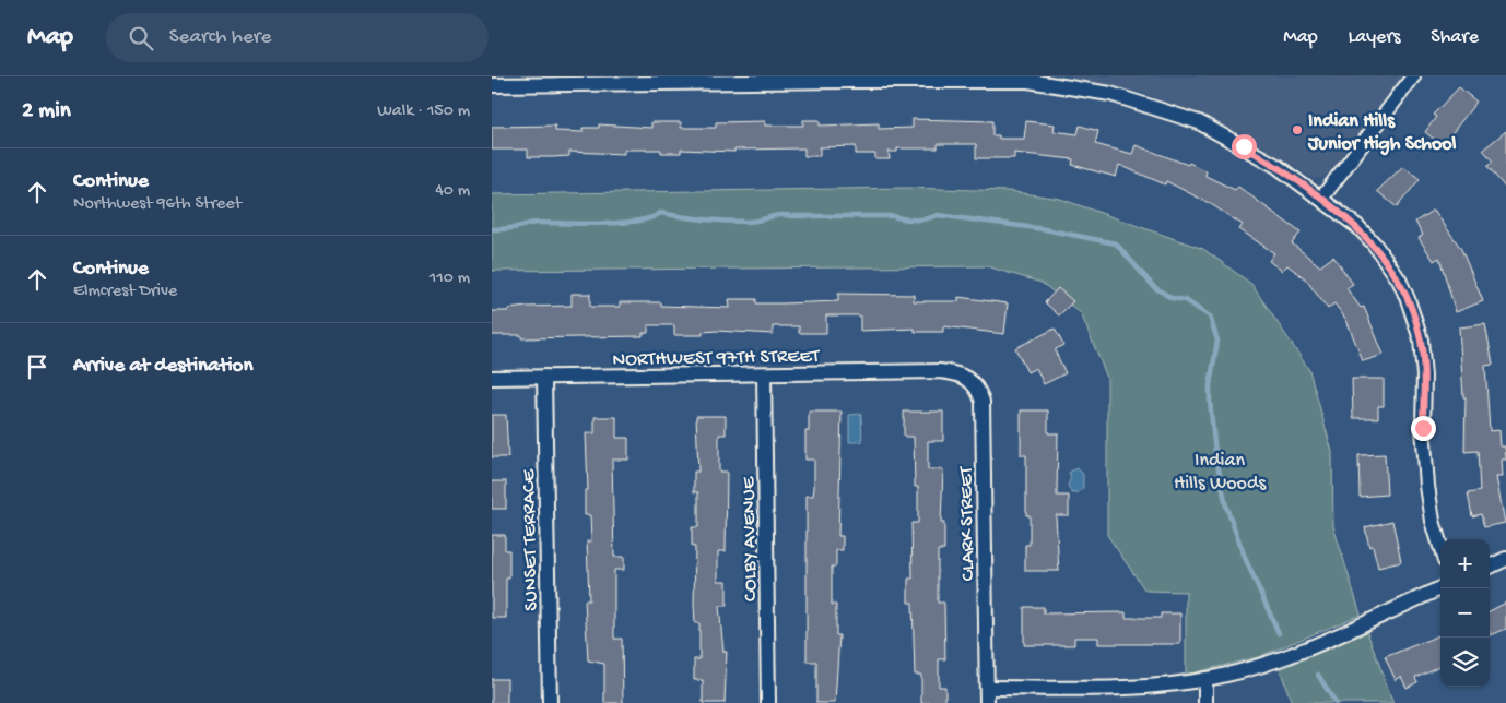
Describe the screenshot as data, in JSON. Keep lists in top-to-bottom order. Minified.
{"streets":{"street":["NORTHWEST 97TH STREET","CLARK STREET","COLBY AVENUE","SUNSET TERRACE"]},"crossings":[["NORTHWEST 97TH STREET","CLARK STREET"],["NORTHWEST 97TH STREET","COLBY AVENUE"],["NORTHWEST 97TH STREET","SUNSET TERRACE"]],"parks":["Indian Hills Woods"],"places":["Indian Hills Junior High School"],"page":{"header":"Map","search":"Search here","nav":["Map","Layers","Share"],"heading":["2 min","Walk · 150 m"],"list":[["Continue","Northwest 96th Street","40 m"],["Continue","Elmcrest Drive","110 m"],"Arrive at destination"],"map_buttons":["+","−"]}}
